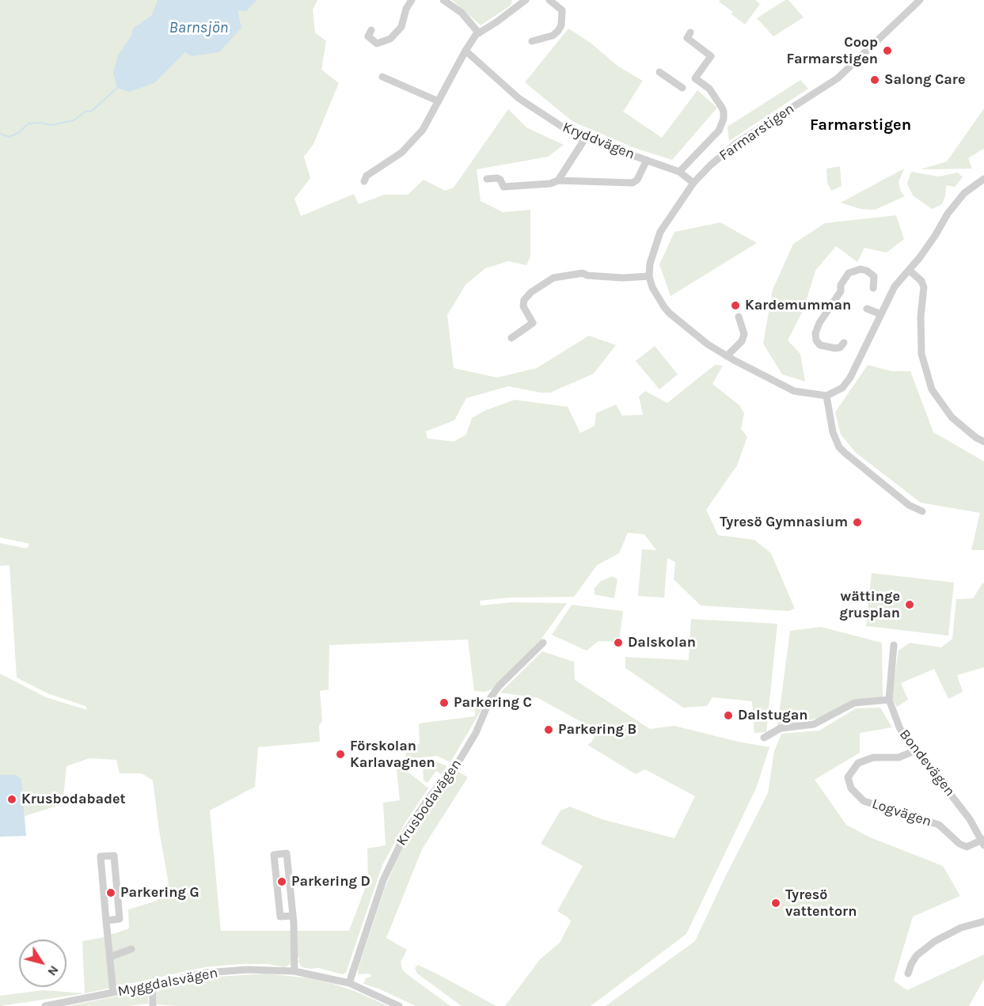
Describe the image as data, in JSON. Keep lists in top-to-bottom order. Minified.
{"streets":{"street":["Farmarstigen","Kryddvägen","Bondevägen","Krusbodavägen","Logvägen","Myggdalsvägen"]},"crossings":[["Farmarstigen","Kryddvägen"],["Bondevägen","Logvägen"],["Krusbodavägen","Myggdalsvägen"]],"districts":["Farmarstigen"],"water":["Barnsjön"],"places":["Coop Farmarstigen","Salong Care","Kardemumman","Tyresö Gymnasium","wättinge grusplan","Dalskolan","Parkering C","Dalstugan","Parkering B","Förskolan Karlavagnen","Krusbodabadet","Parkering D","Parkering G","Tyresö vattentorn"],"north":"bottom right"}
